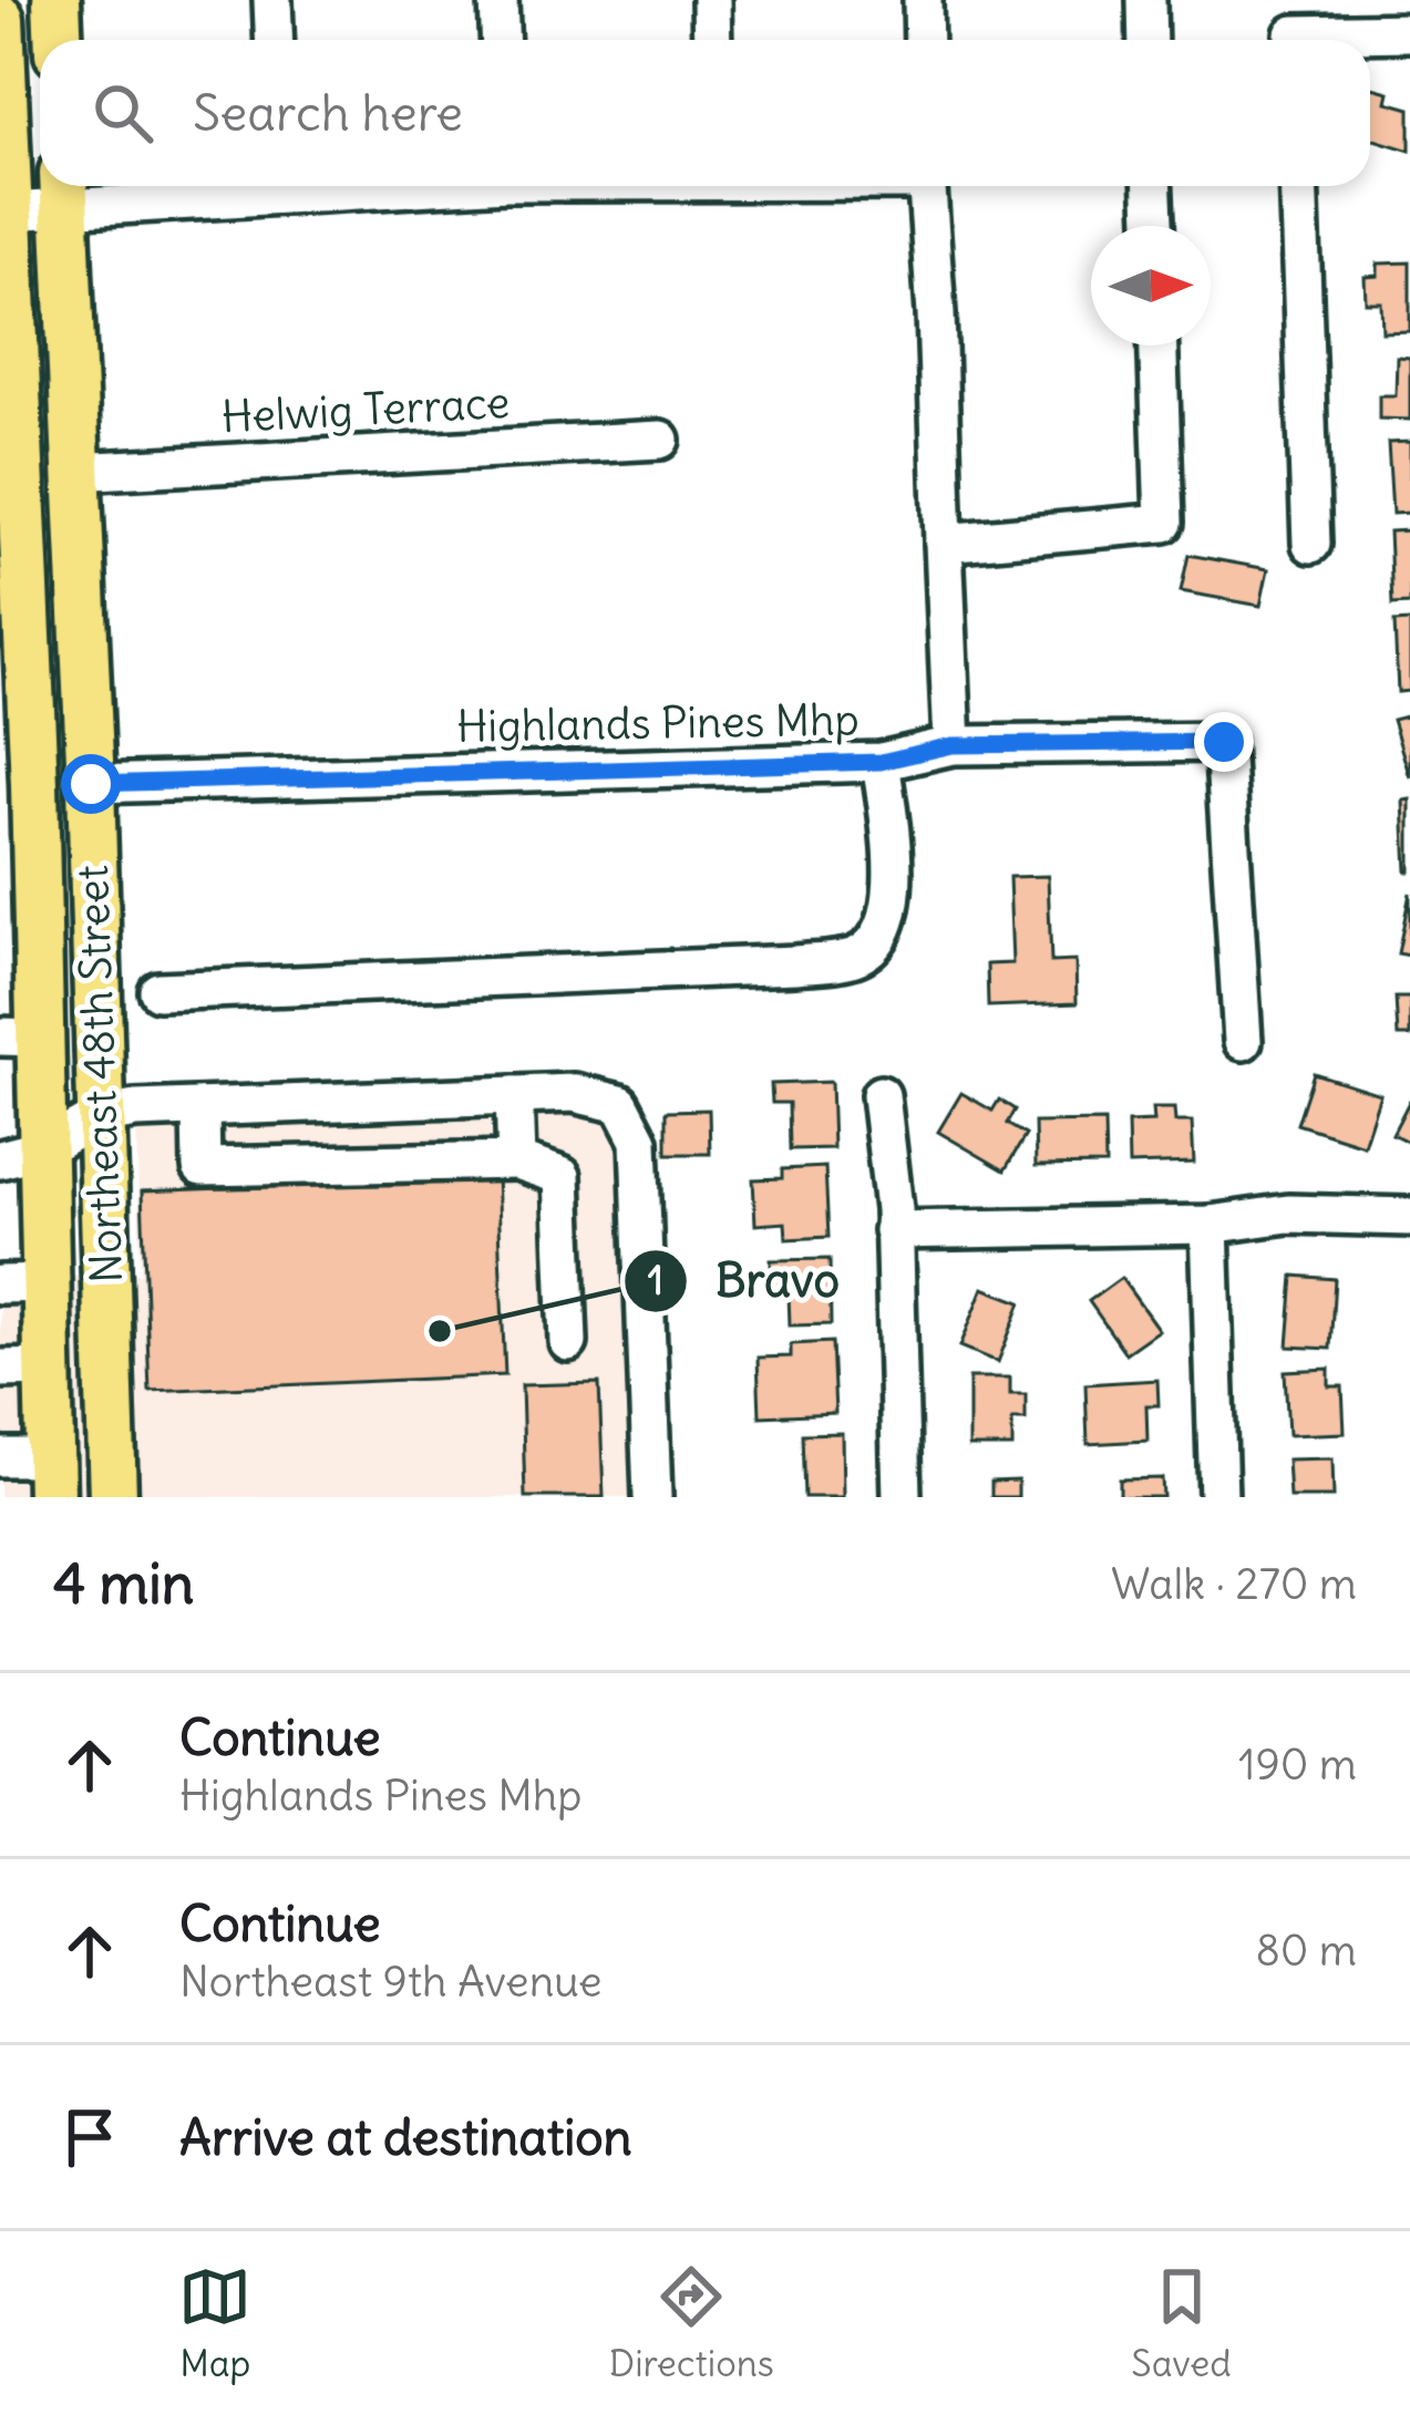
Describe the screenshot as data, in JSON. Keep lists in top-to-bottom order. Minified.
{"streets":{"main road":["Northeast 48th Street"],"street":["Helwig Terrace","Highlands Pines Mhp"]},"crossings":[["Helwig Terrace","Northeast 48th Street"],["Highlands Pines Mhp","Northeast 48th Street"]],"places":["Bravo"],"north":"right","page":{"search":"Search here","heading":["4 min","Walk · 270 m"],"list":[["Continue","Highlands Pines Mhp","190 m"],["Continue","Northeast 9th Avenue","80 m"],"Arrive at destination"],"nav":["Map","Directions","Saved"]}}
